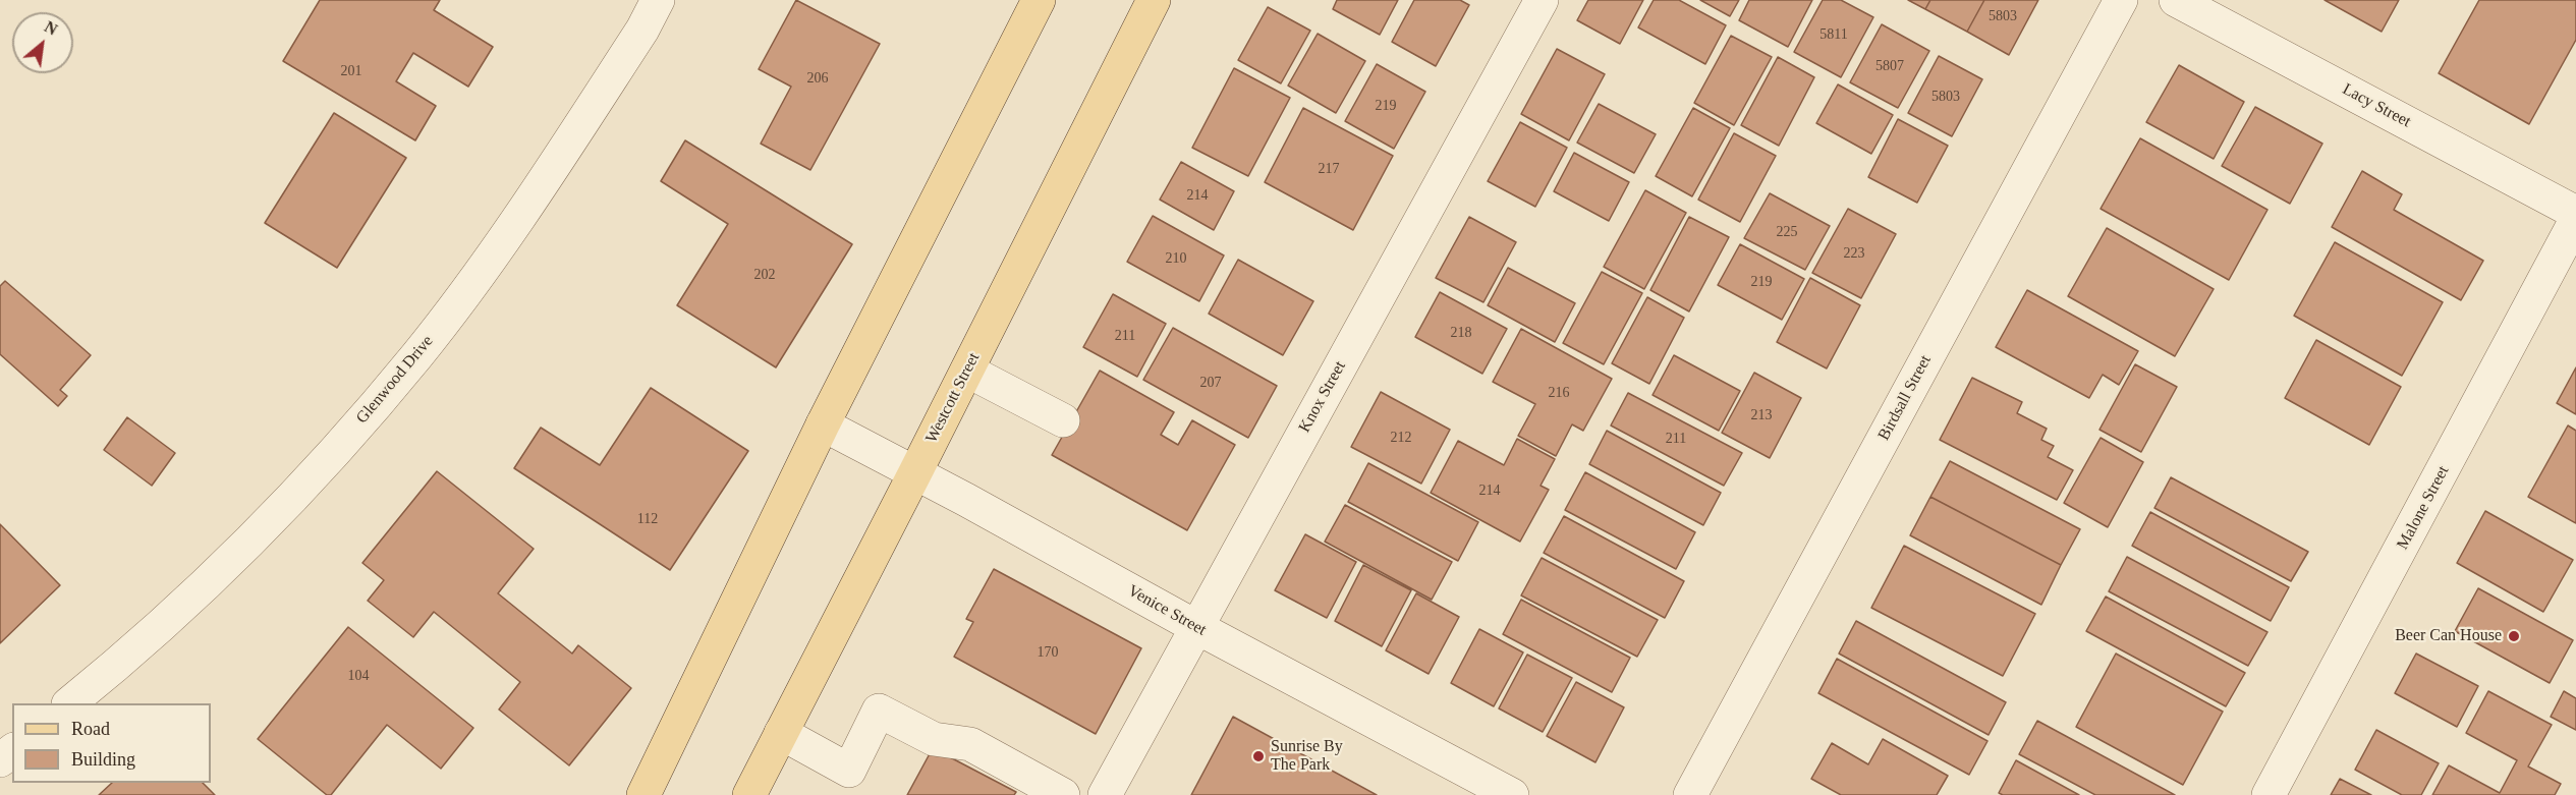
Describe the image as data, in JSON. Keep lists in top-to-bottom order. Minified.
{"streets":{"main road":["Westcott Street"],"street":["Lacy Street","Glenwood Drive","Knox Street","Birdsall Street","Malone Street","Venice Street"]},"crossings":[["Knox Street","Venice Street"],["Westcott Street","Venice Street"]],"places":["Beer Can House","Sunrise By The Park"],"house_numbers":["5803","5811","5807","201","206","5803","219","217","214","225","223","210","202","219","218","211","207","216","213","212","211","214","112","170","104"],"legend":["Road","Building"],"north":"top right"}
